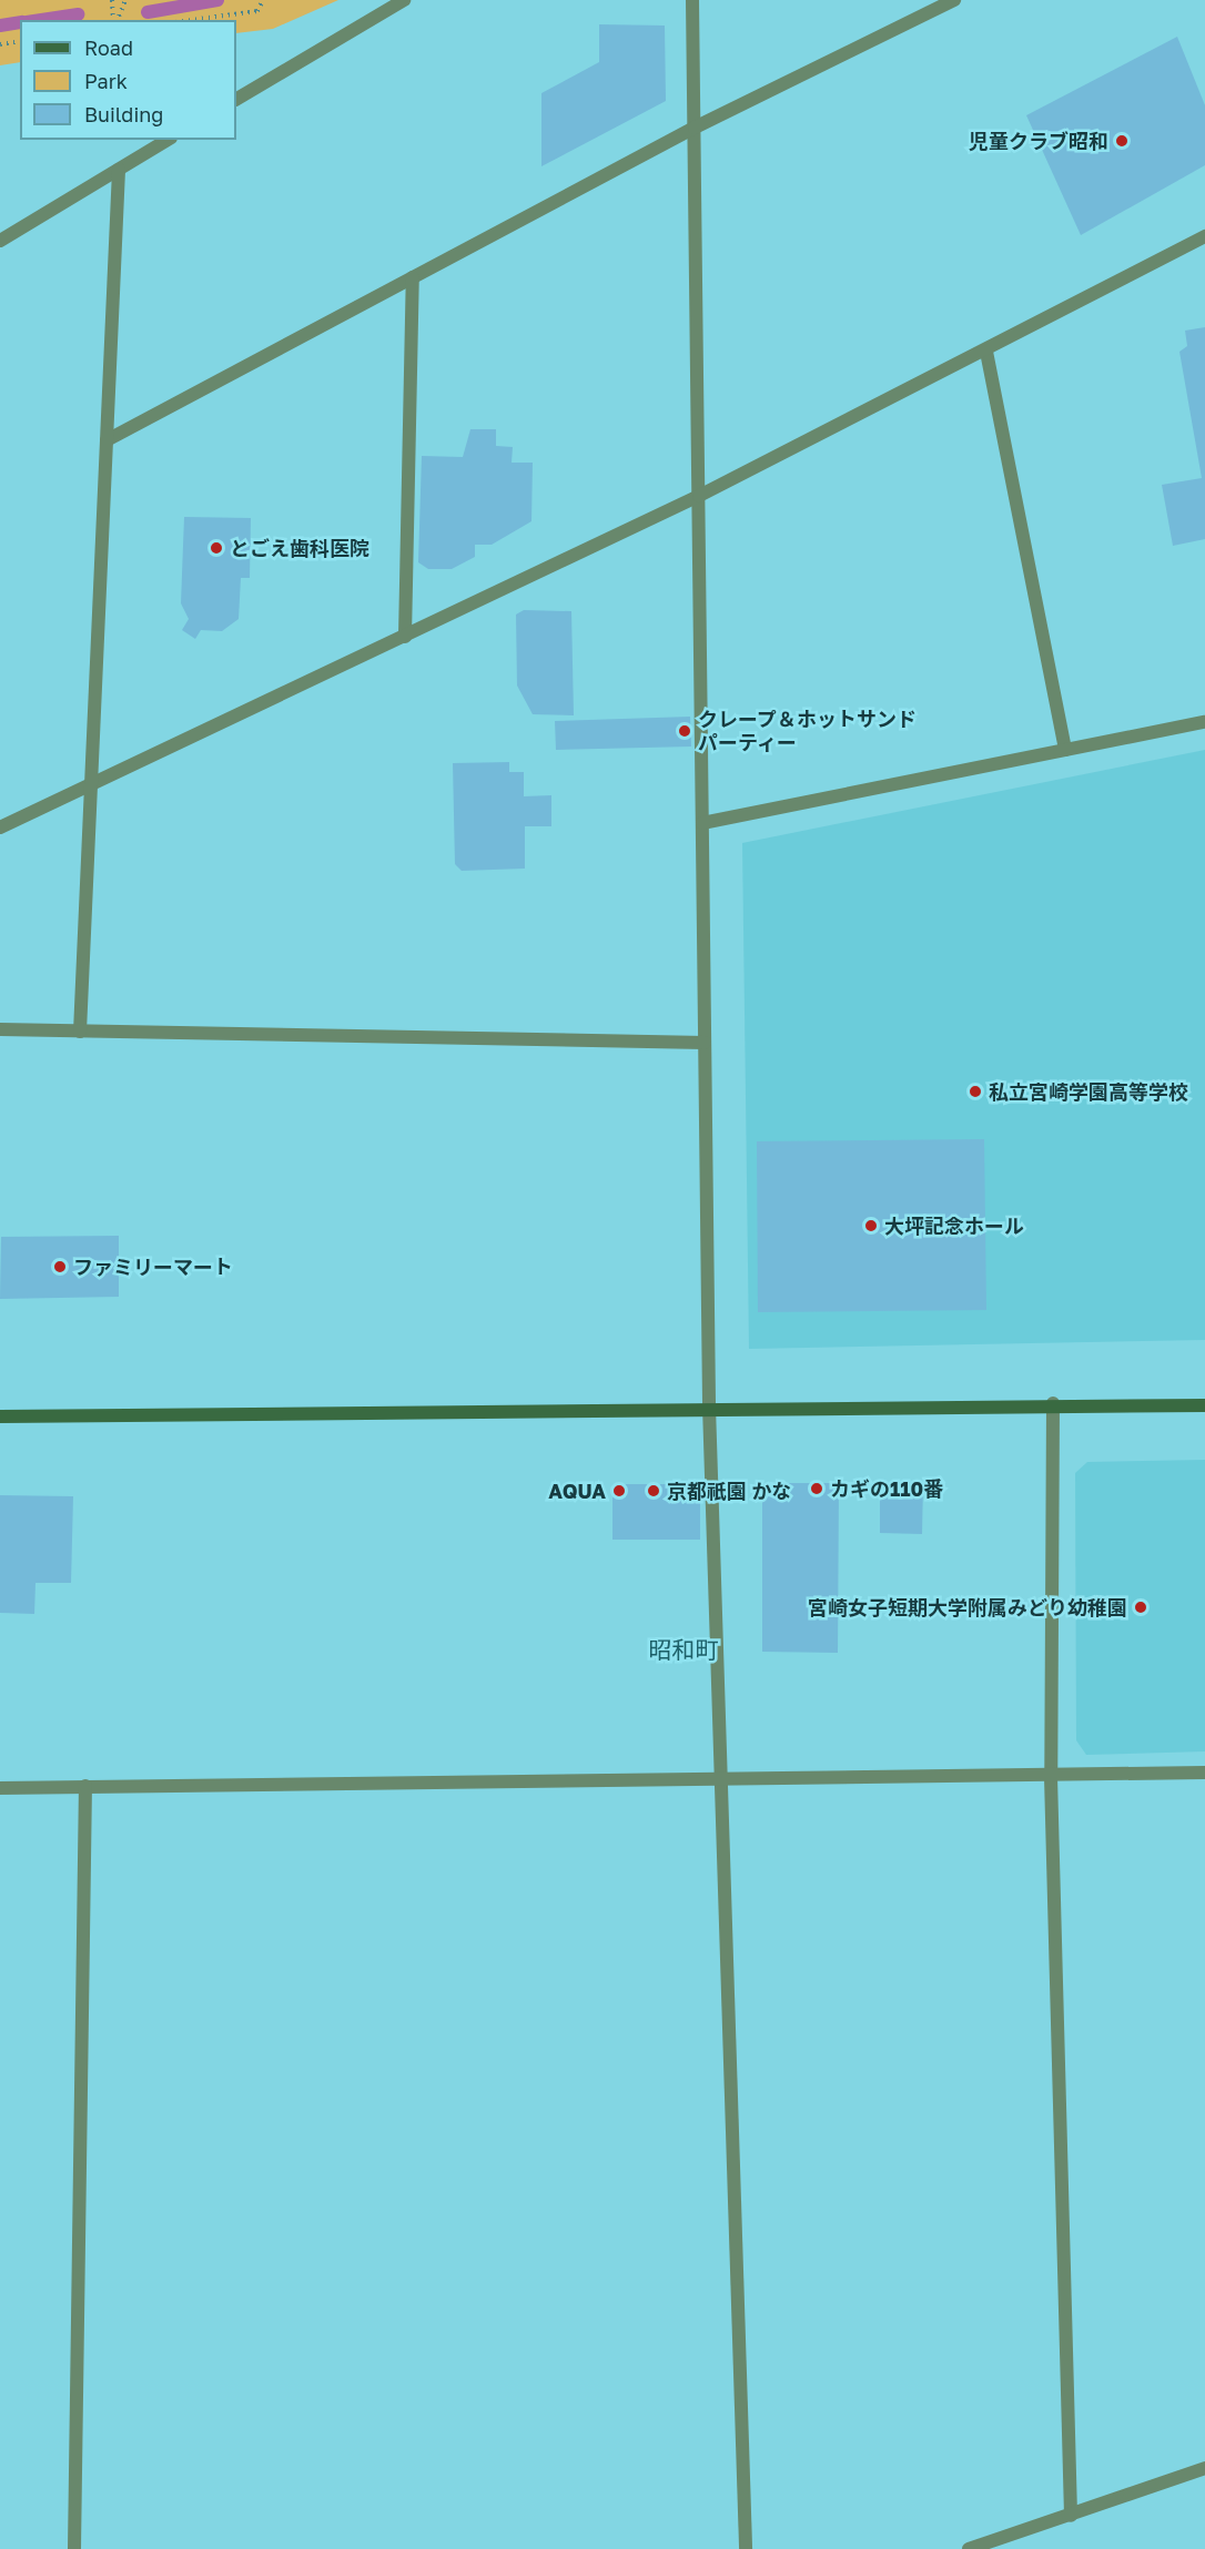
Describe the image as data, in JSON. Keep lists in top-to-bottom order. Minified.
{"districts":["昭和町"],"places":["児童クラブ昭和","とごえ歯科医院","クレープ＆ホットサンド パーティー","私立宮崎学園高等学校","大坪記念ホール","ファミリーマート","カギの110番","AQUA","京都祇園 かな","宮崎女子短期大学附属みどり幼稚園"],"legend":["Road","Park","Building"]}
